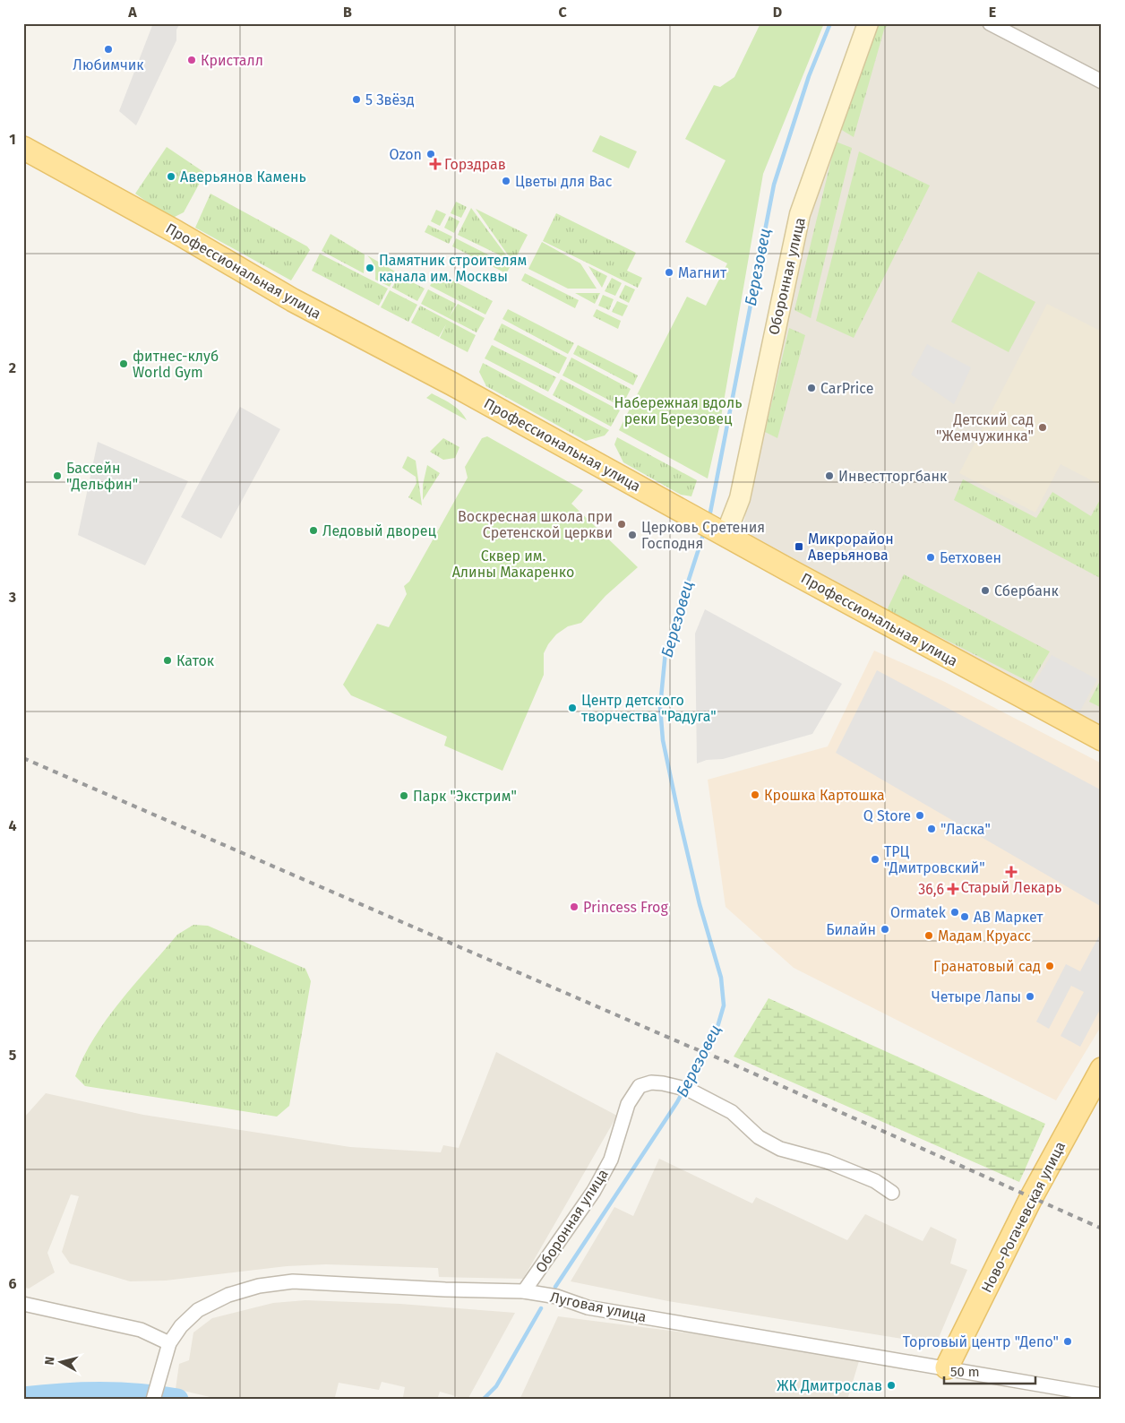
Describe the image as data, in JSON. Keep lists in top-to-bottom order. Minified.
{"streets":{"main road":["Профессиональная улица","Ново-Рогачевская улица"],"street":["Оборонная улица","Луговая улица"]},"crossings":[["Профессиональная улица","Оборонная улица"],["Оборонная улица","Луговая улица"],["Ново-Рогачевская улица","Луговая улица"]],"water":["Березовец"],"parks":["Набережная вдоль реки Березовец","Сквер им. Алины Макаренко"],"places":{"other":["Любимчик","Кристалл","5 Звёзд","Ozon","Аверьянов Камень","Цветы для Вас","Памятник строителям канала им. Москвы","Магнит","фитнес-клуб World Gym","CarPrice","Детский сад \"Жемчужинка\"","Бассейн \"Дельфин\"","Инвестторгбанк","Воскресная школа при Сретенской церкви","Ледовый дворец","Церковь Сретения Господня","Бетховен","Сбербанк","Каток","Центр детского творчества \"Радуга\"","Крошка Картошка","Парк \"Экстрим\"","Q Store","\"Ласка\"","ТРЦ \"Дмитровский\"","Princess Frog","Ormatek","АВ Маркет","Билайн","Мадам Круасс","Гранатовый сад","Четыре Лапы","Торговый центр \"Депо\"","ЖК Дмитрослав"],"health":["Горздрав","Старый Лекарь","36,6"],"transit":["Микрорайон Аверьянова"]},"scale_bar":"50 m","north":"left","grid":{"columns":["A","B","C","D","E"],"rows":["1","2","3","4","5","6"]}}
